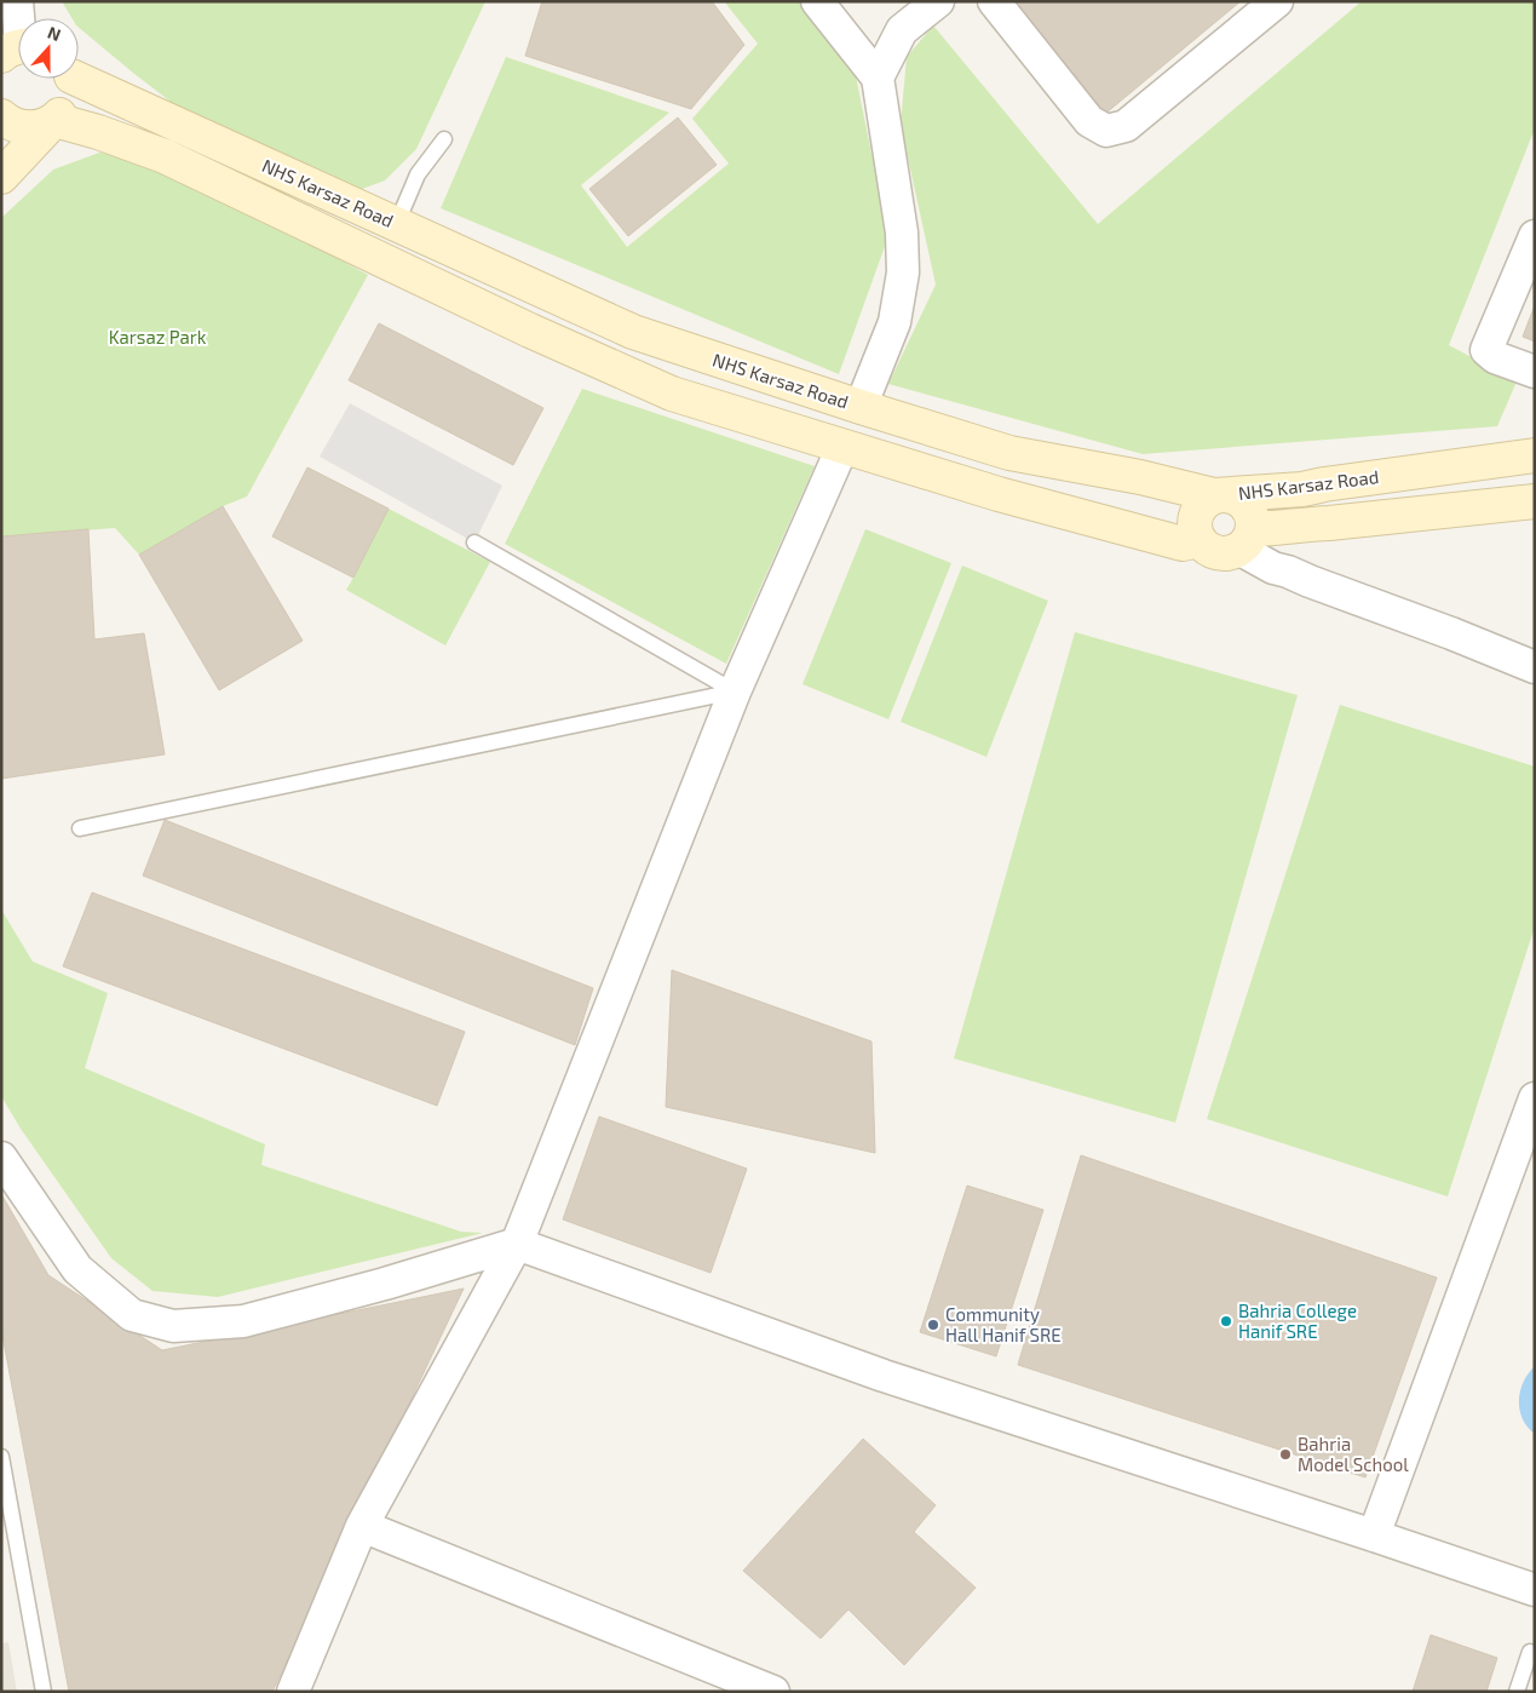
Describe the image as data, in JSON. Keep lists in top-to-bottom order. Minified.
{"streets":{"street":["NHS Karsaz Road"]},"parks":["Karsaz Park"],"places":["Bahria College Hanif SRE","Community Hall Hanif SRE","Bahria Model School"],"north":"top"}
